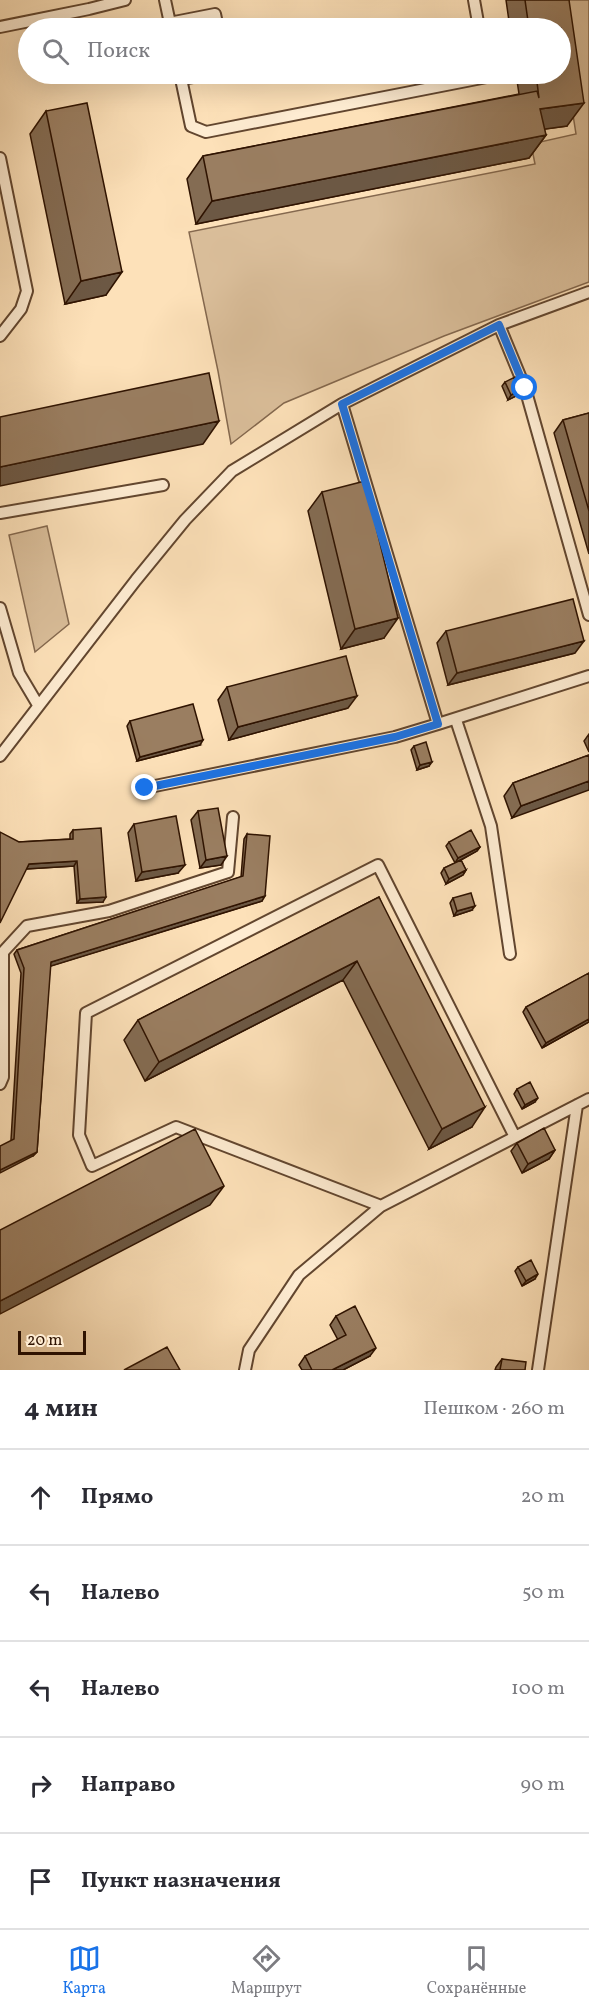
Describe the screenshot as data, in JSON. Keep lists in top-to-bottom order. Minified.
{"scale_bar":"20 m","page":{"search":"Поиск","scale":"20 m","heading":["4 мин","Пешком · 260 m"],"list":[["Прямо","20 m"],["Налево","50 m"],["Налево","100 m"],["Направо","90 m"],"Пункт назначения"],"nav":["Карта","Маршрут","Сохранённые"]}}
